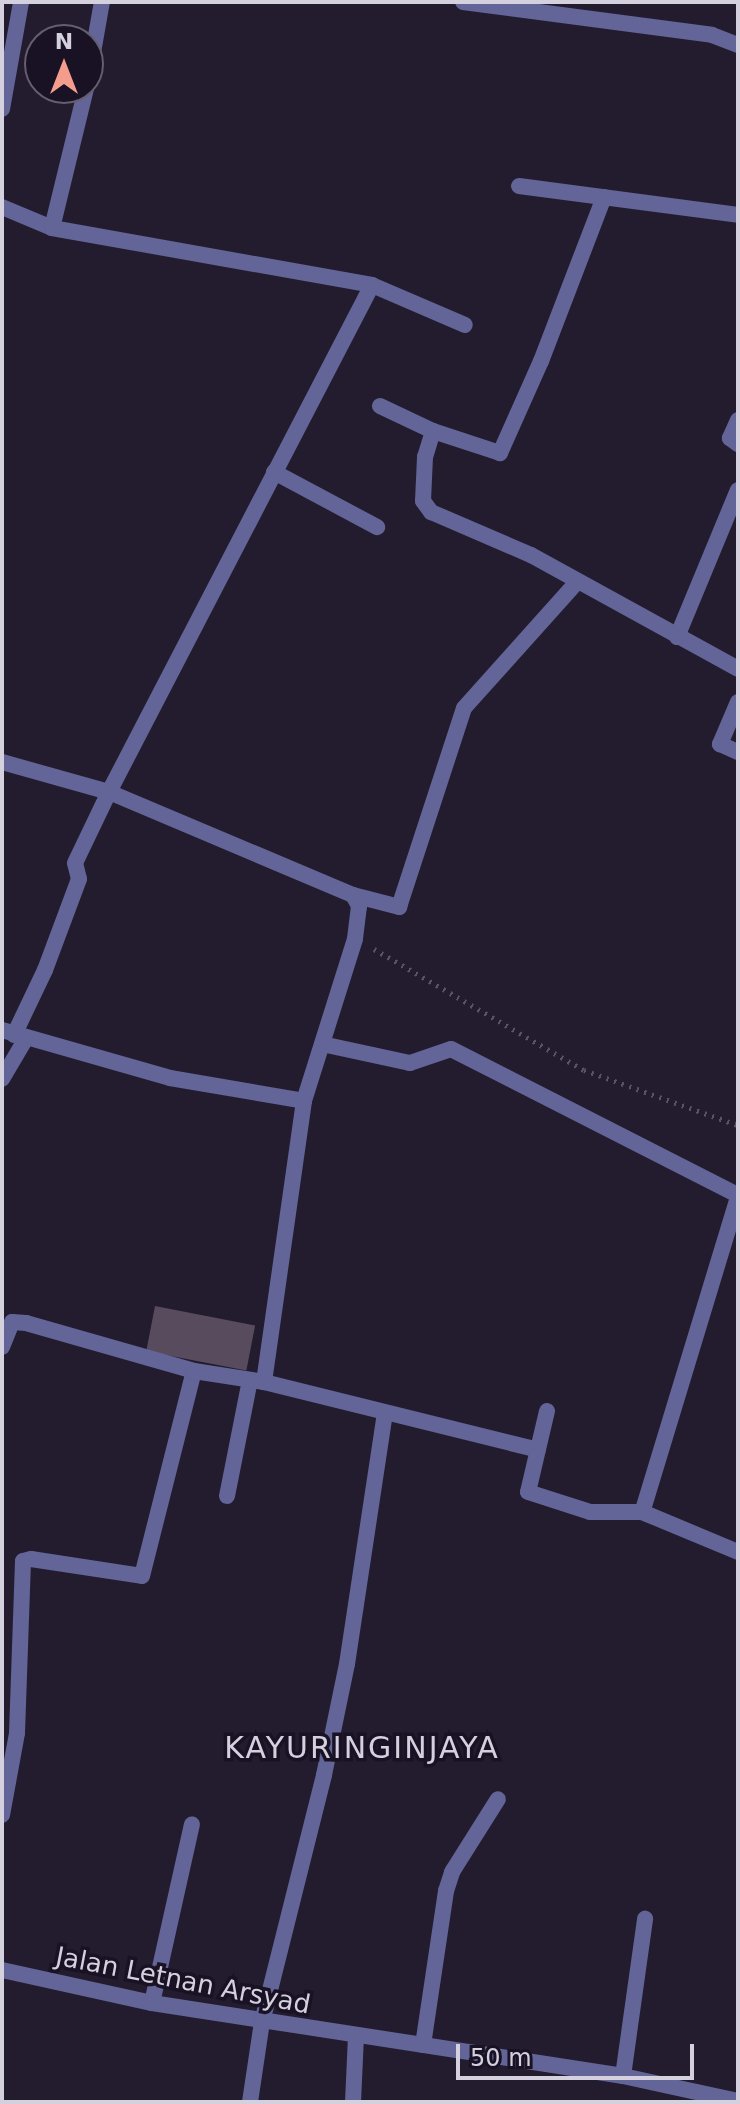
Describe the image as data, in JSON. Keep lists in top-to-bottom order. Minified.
{"streets":{"street":["Jalan Letnan Arsyad"]},"districts":["KAYURINGINJAYA"],"scale_bar":"50 m","north":"top"}
